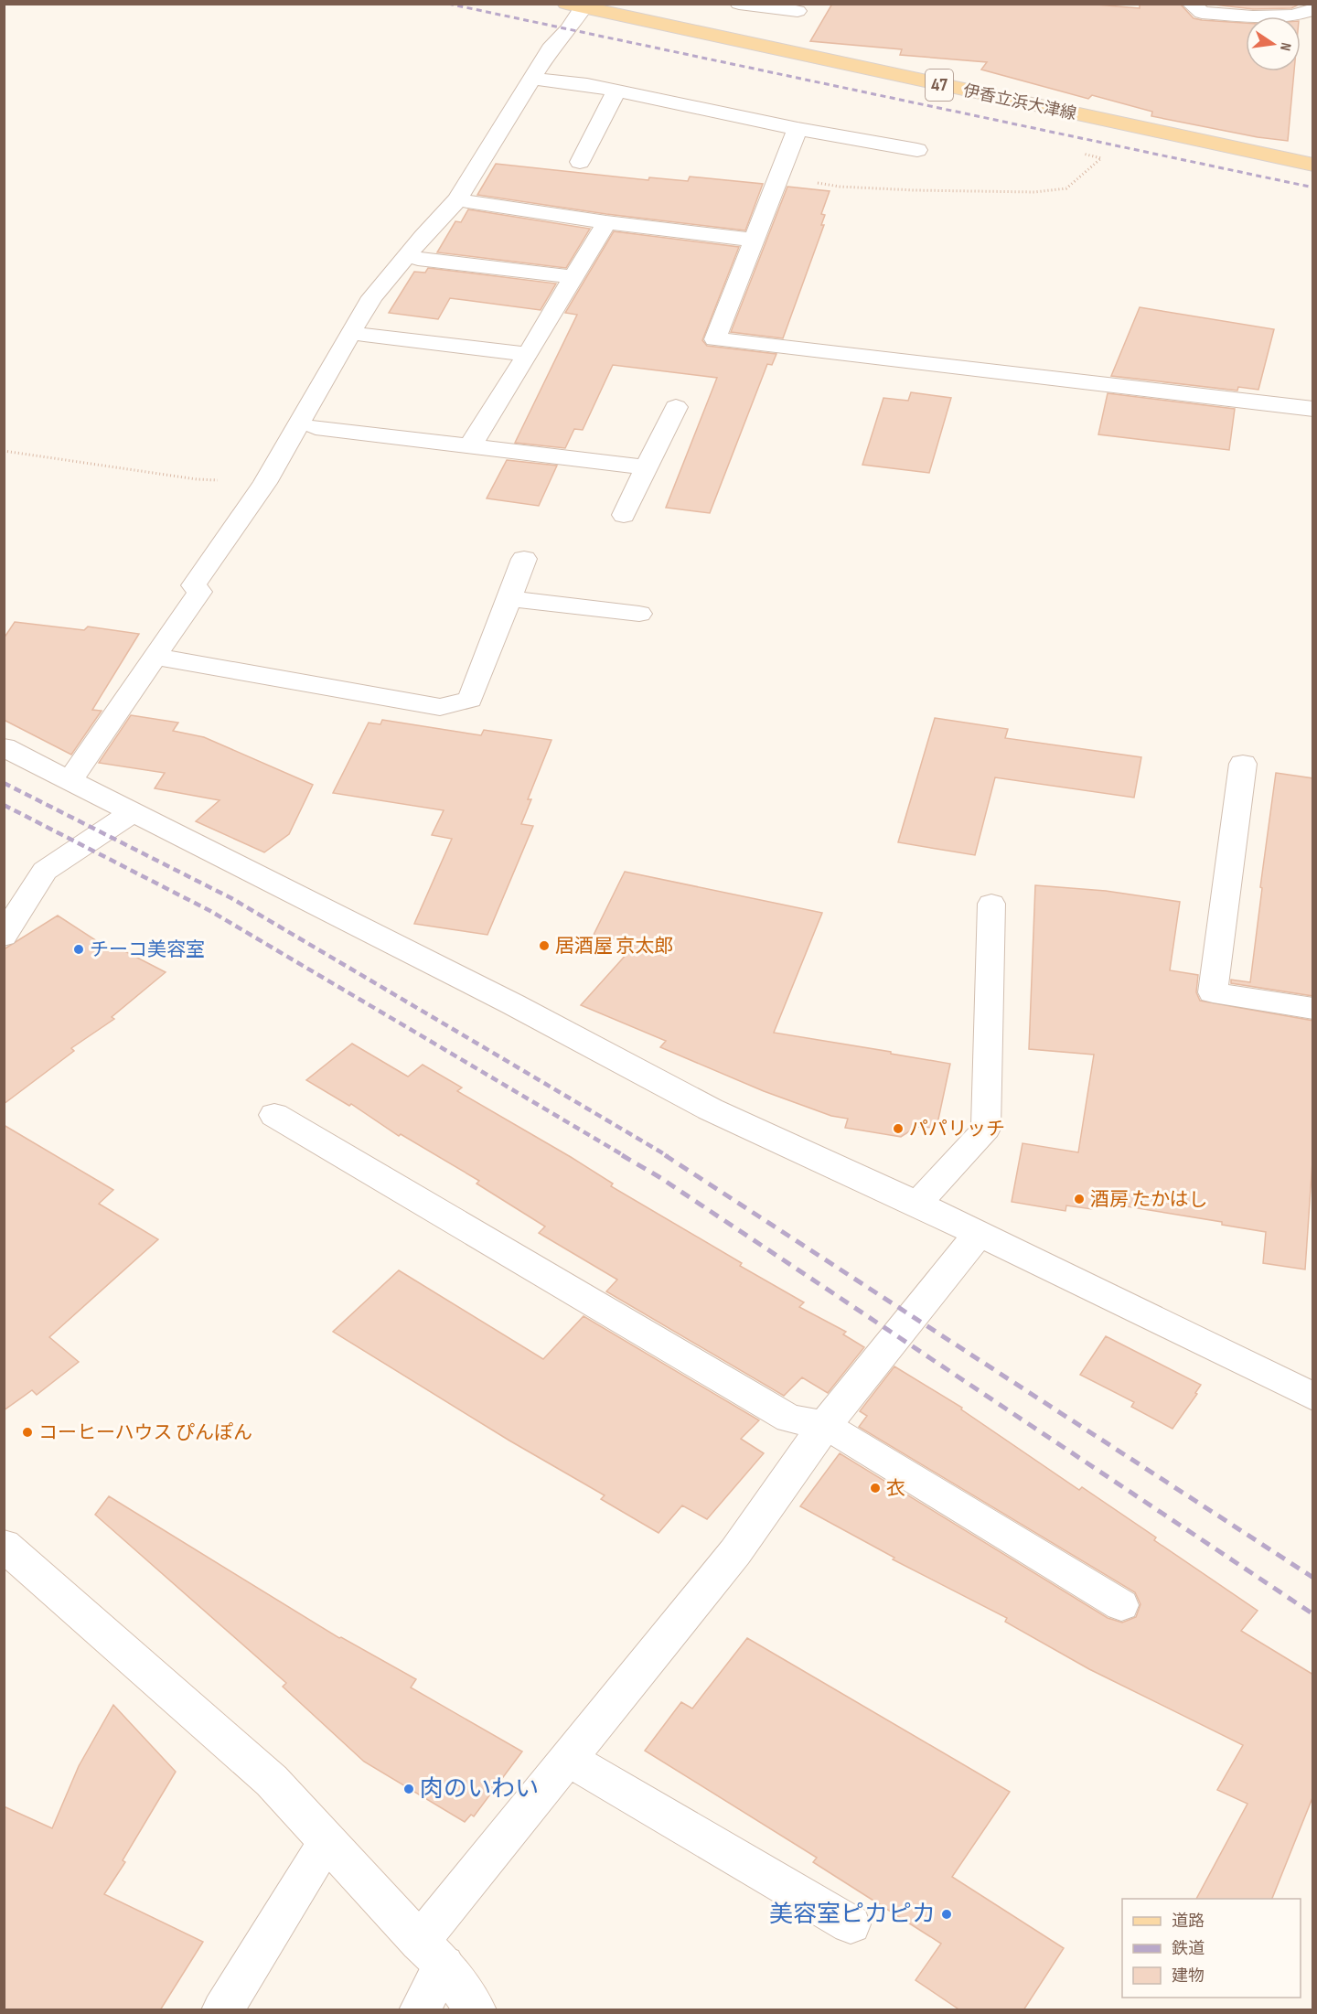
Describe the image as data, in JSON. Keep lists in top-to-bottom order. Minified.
{"streets":{"main road":["47","伊香立浜大津線"]},"places":["居酒屋 京太郎","チーコ美容室","パパリッチ","酒房 たかはし","コーヒーハウス ぴんぽん","衣","肉のいわい","美容室ピカピカ"],"legend":["道路","鉄道","建物"],"north":"right"}
